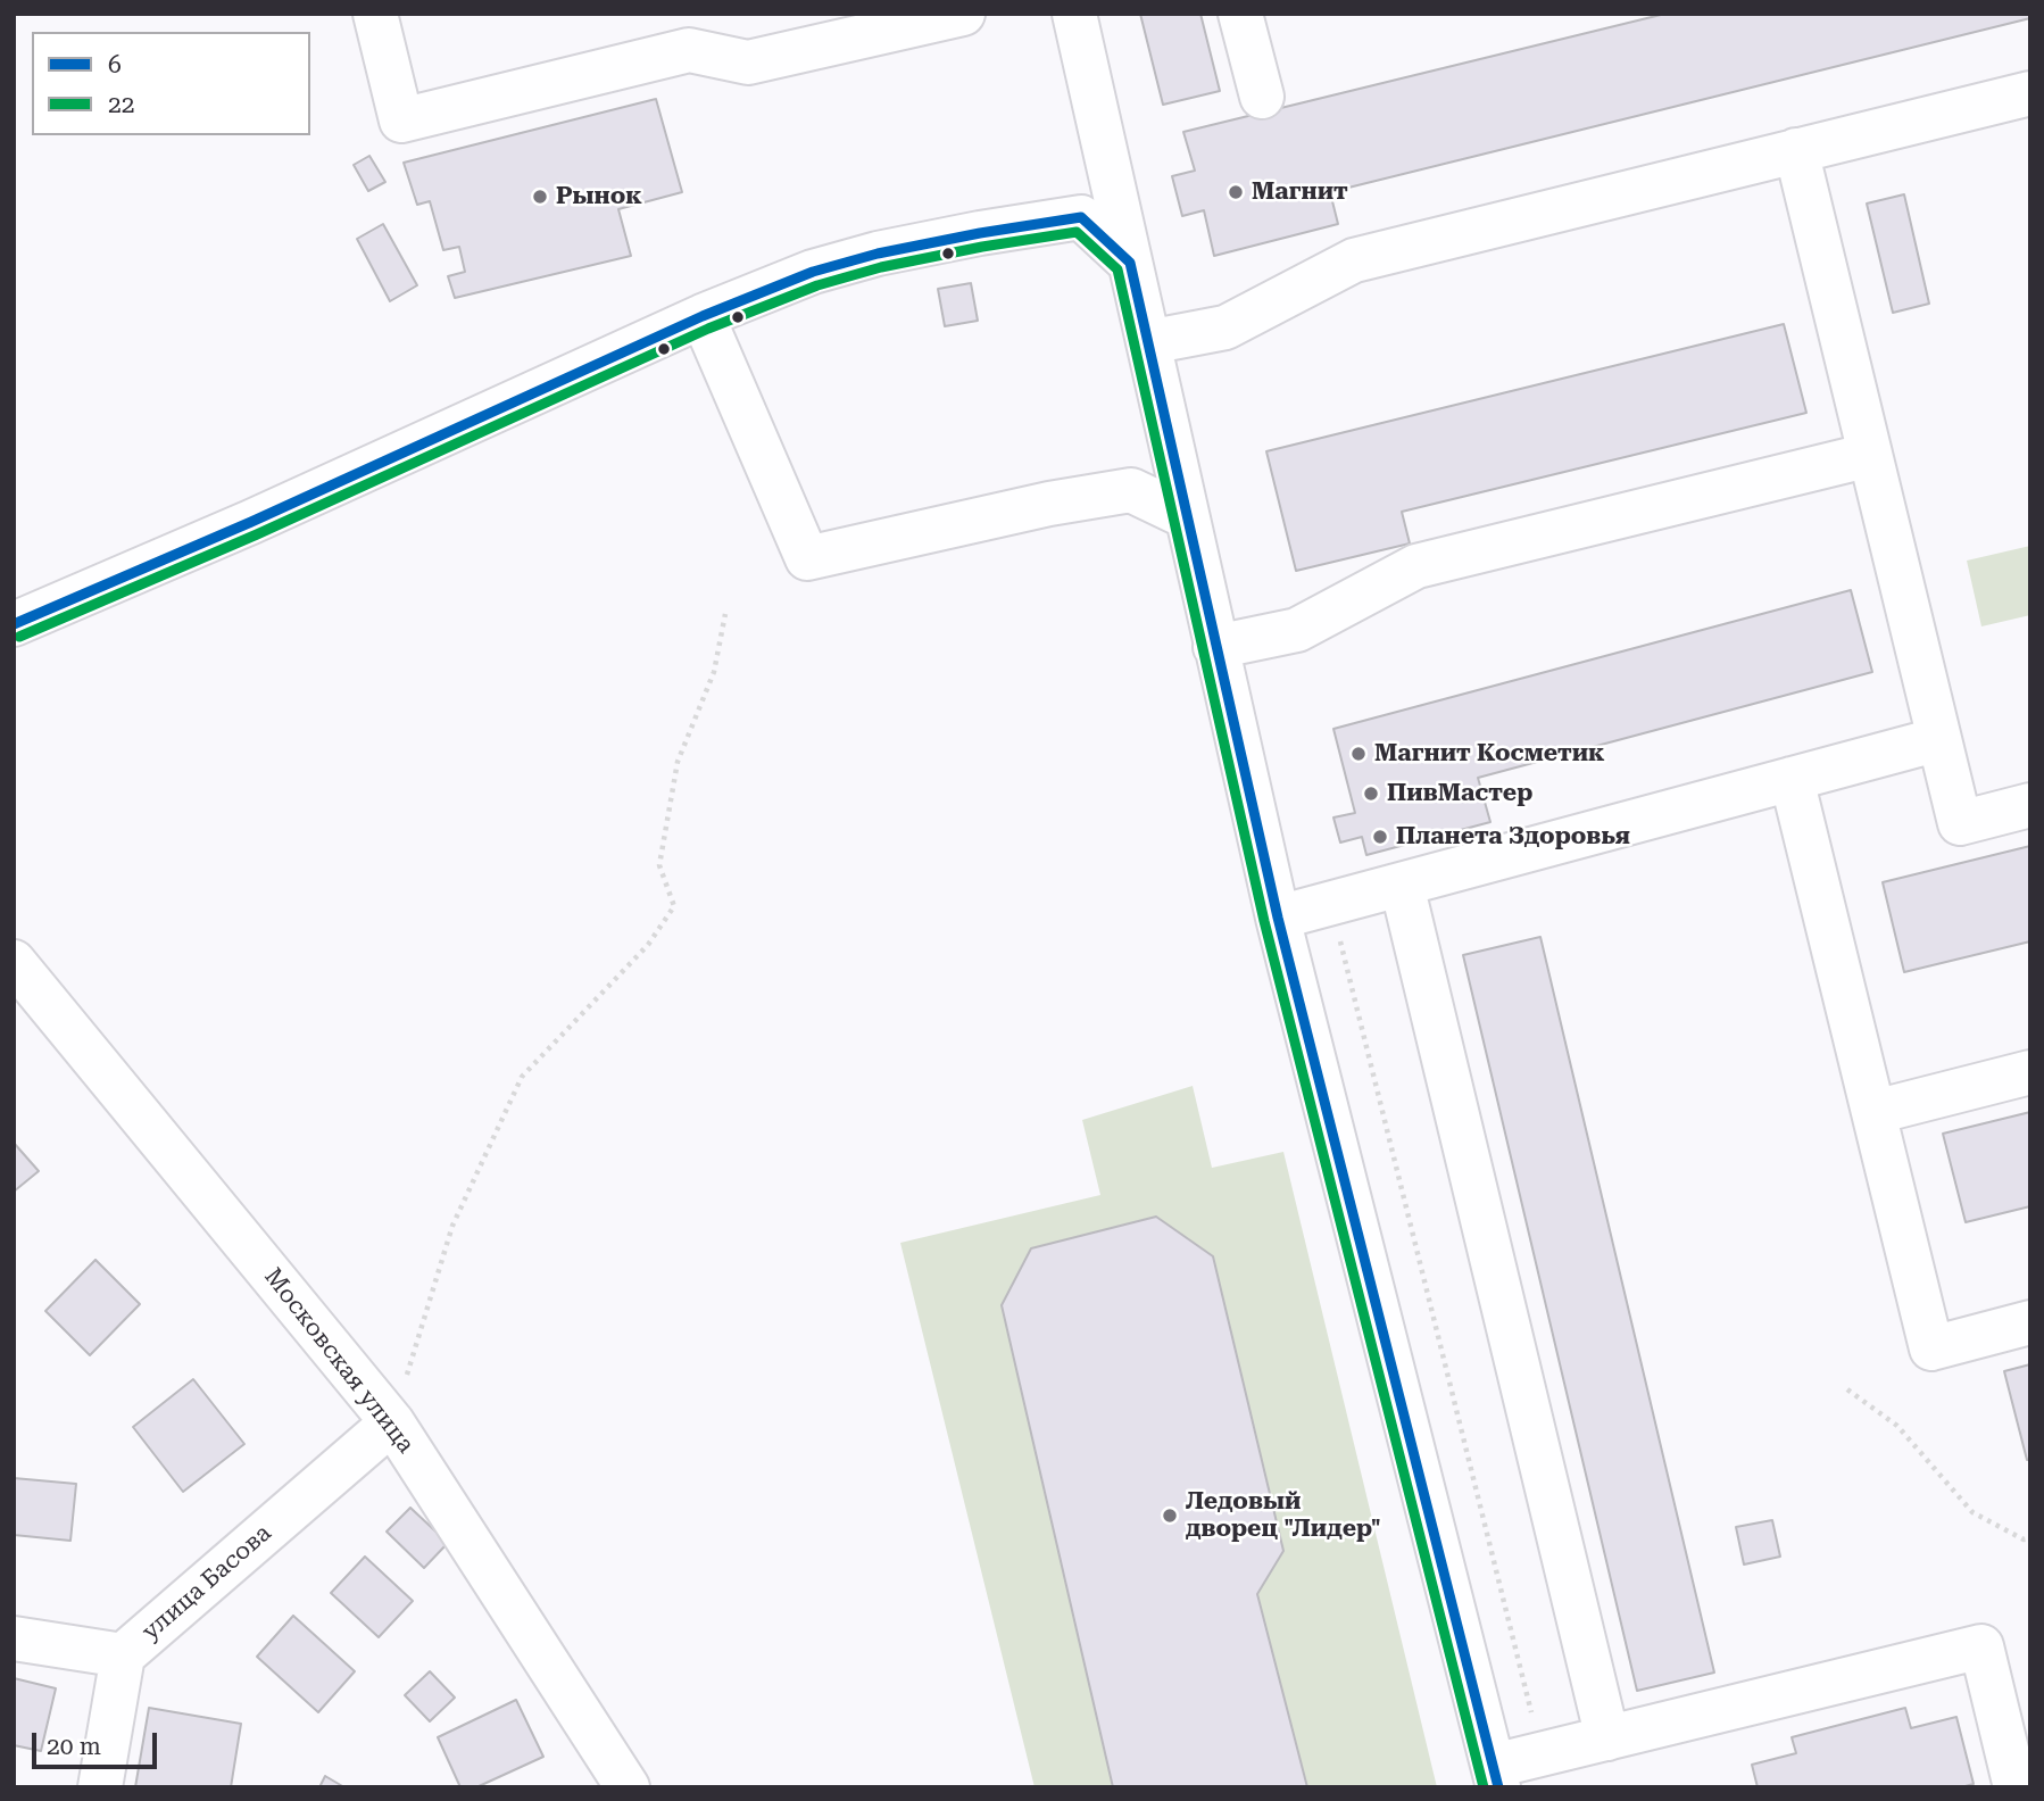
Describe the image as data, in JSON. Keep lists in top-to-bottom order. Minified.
{"streets":{"street":["Московская улица","улица Басова"]},"crossings":[["Московская улица","улица Басова"]],"places":["Магнит","Рынок","Магнит Косметик","ПивМастер","Планета Здоровья","Ледовый дворец \"Лидер\""],"lines":["transit line 6","transit line 22"],"legend":["6","22"],"scale_bar":"20 m"}
